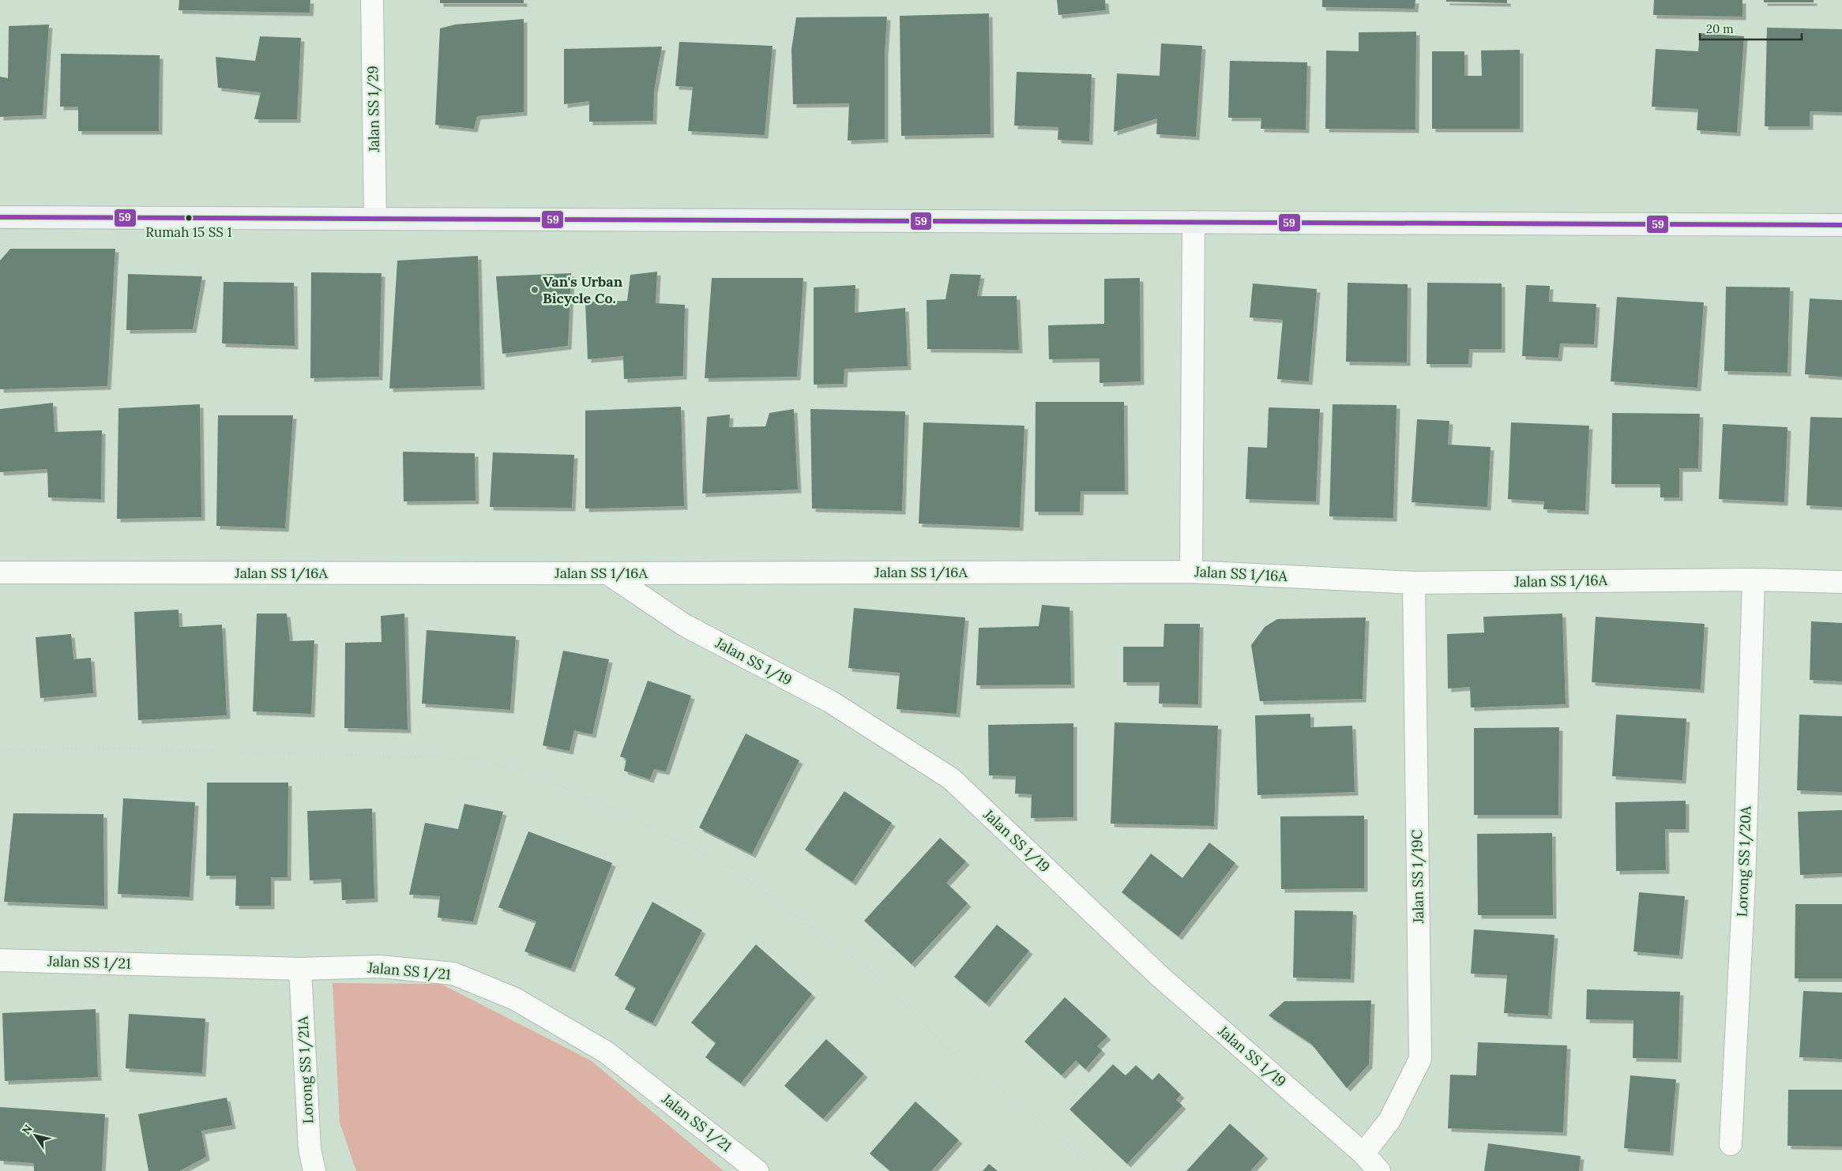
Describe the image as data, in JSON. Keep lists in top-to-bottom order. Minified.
{"streets":{"street":["Jalan SS 1/29","Jalan SS 1/16A","Jalan SS 1/19","Lorong SS 1/20A","Jalan SS 1/19C","Jalan SS 1/21","Lorong SS 1/21A"]},"crossings":[["Jalan SS 1/16A","Jalan SS 1/19"],["Jalan SS 1/16A","Lorong SS 1/20A"],["Jalan SS 1/16A","Jalan SS 1/19C"],["Jalan SS 1/19","Jalan SS 1/19C"],["Jalan SS 1/21","Lorong SS 1/21A"]],"places":["Rumah 15 SS 1","Van's Urban Bicycle Co."],"lines":["transit line 59"],"scale_bar":"20 m","north":"top left"}
